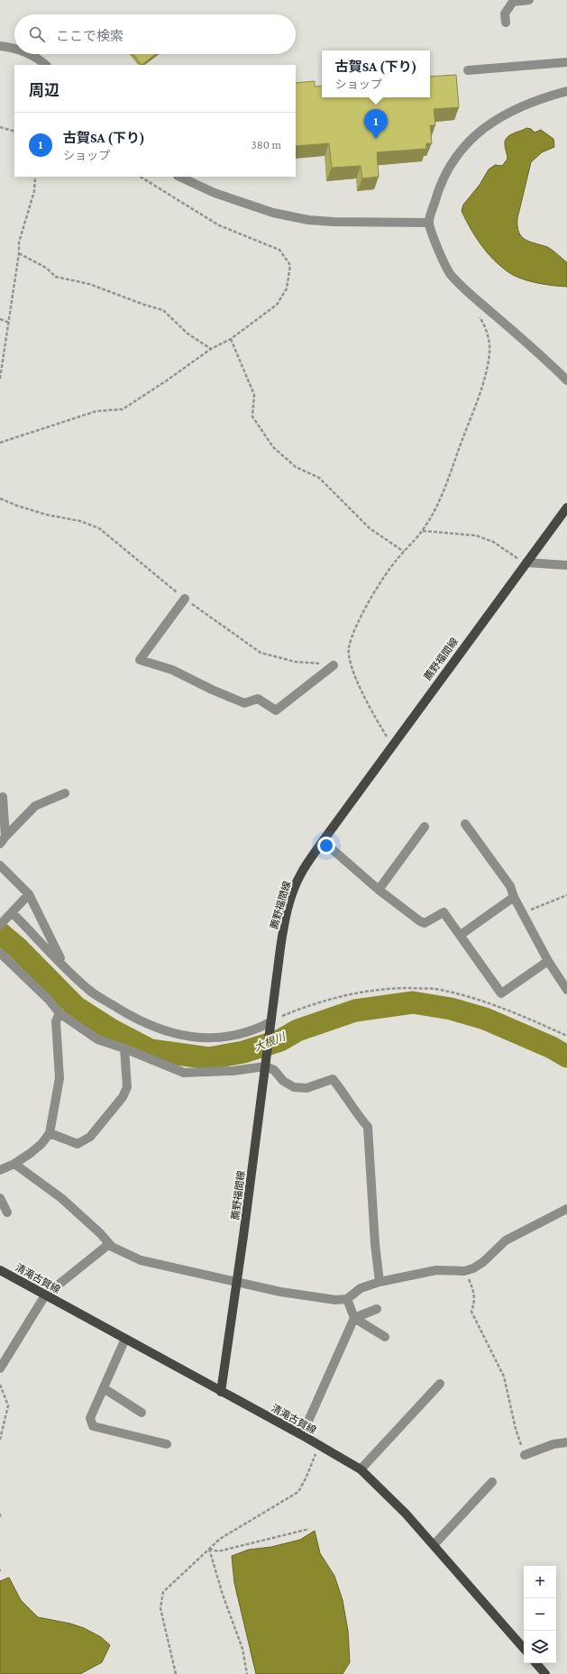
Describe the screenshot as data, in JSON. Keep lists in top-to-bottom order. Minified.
{"streets":{"main road":["薦野福間線","清滝古賀線"]},"crossings":[["薦野福間線","清滝古賀線"]],"water":["大根川"],"page":{"search":"ここで検索","popup":["古賀SA (下り)","ショップ"],"heading":"周辺","pins":"1","list":[{"mark":"1","name":"古賀SA (下り)","note":"ショップ","value":"380 m"}],"map_buttons":["+","−"]}}
